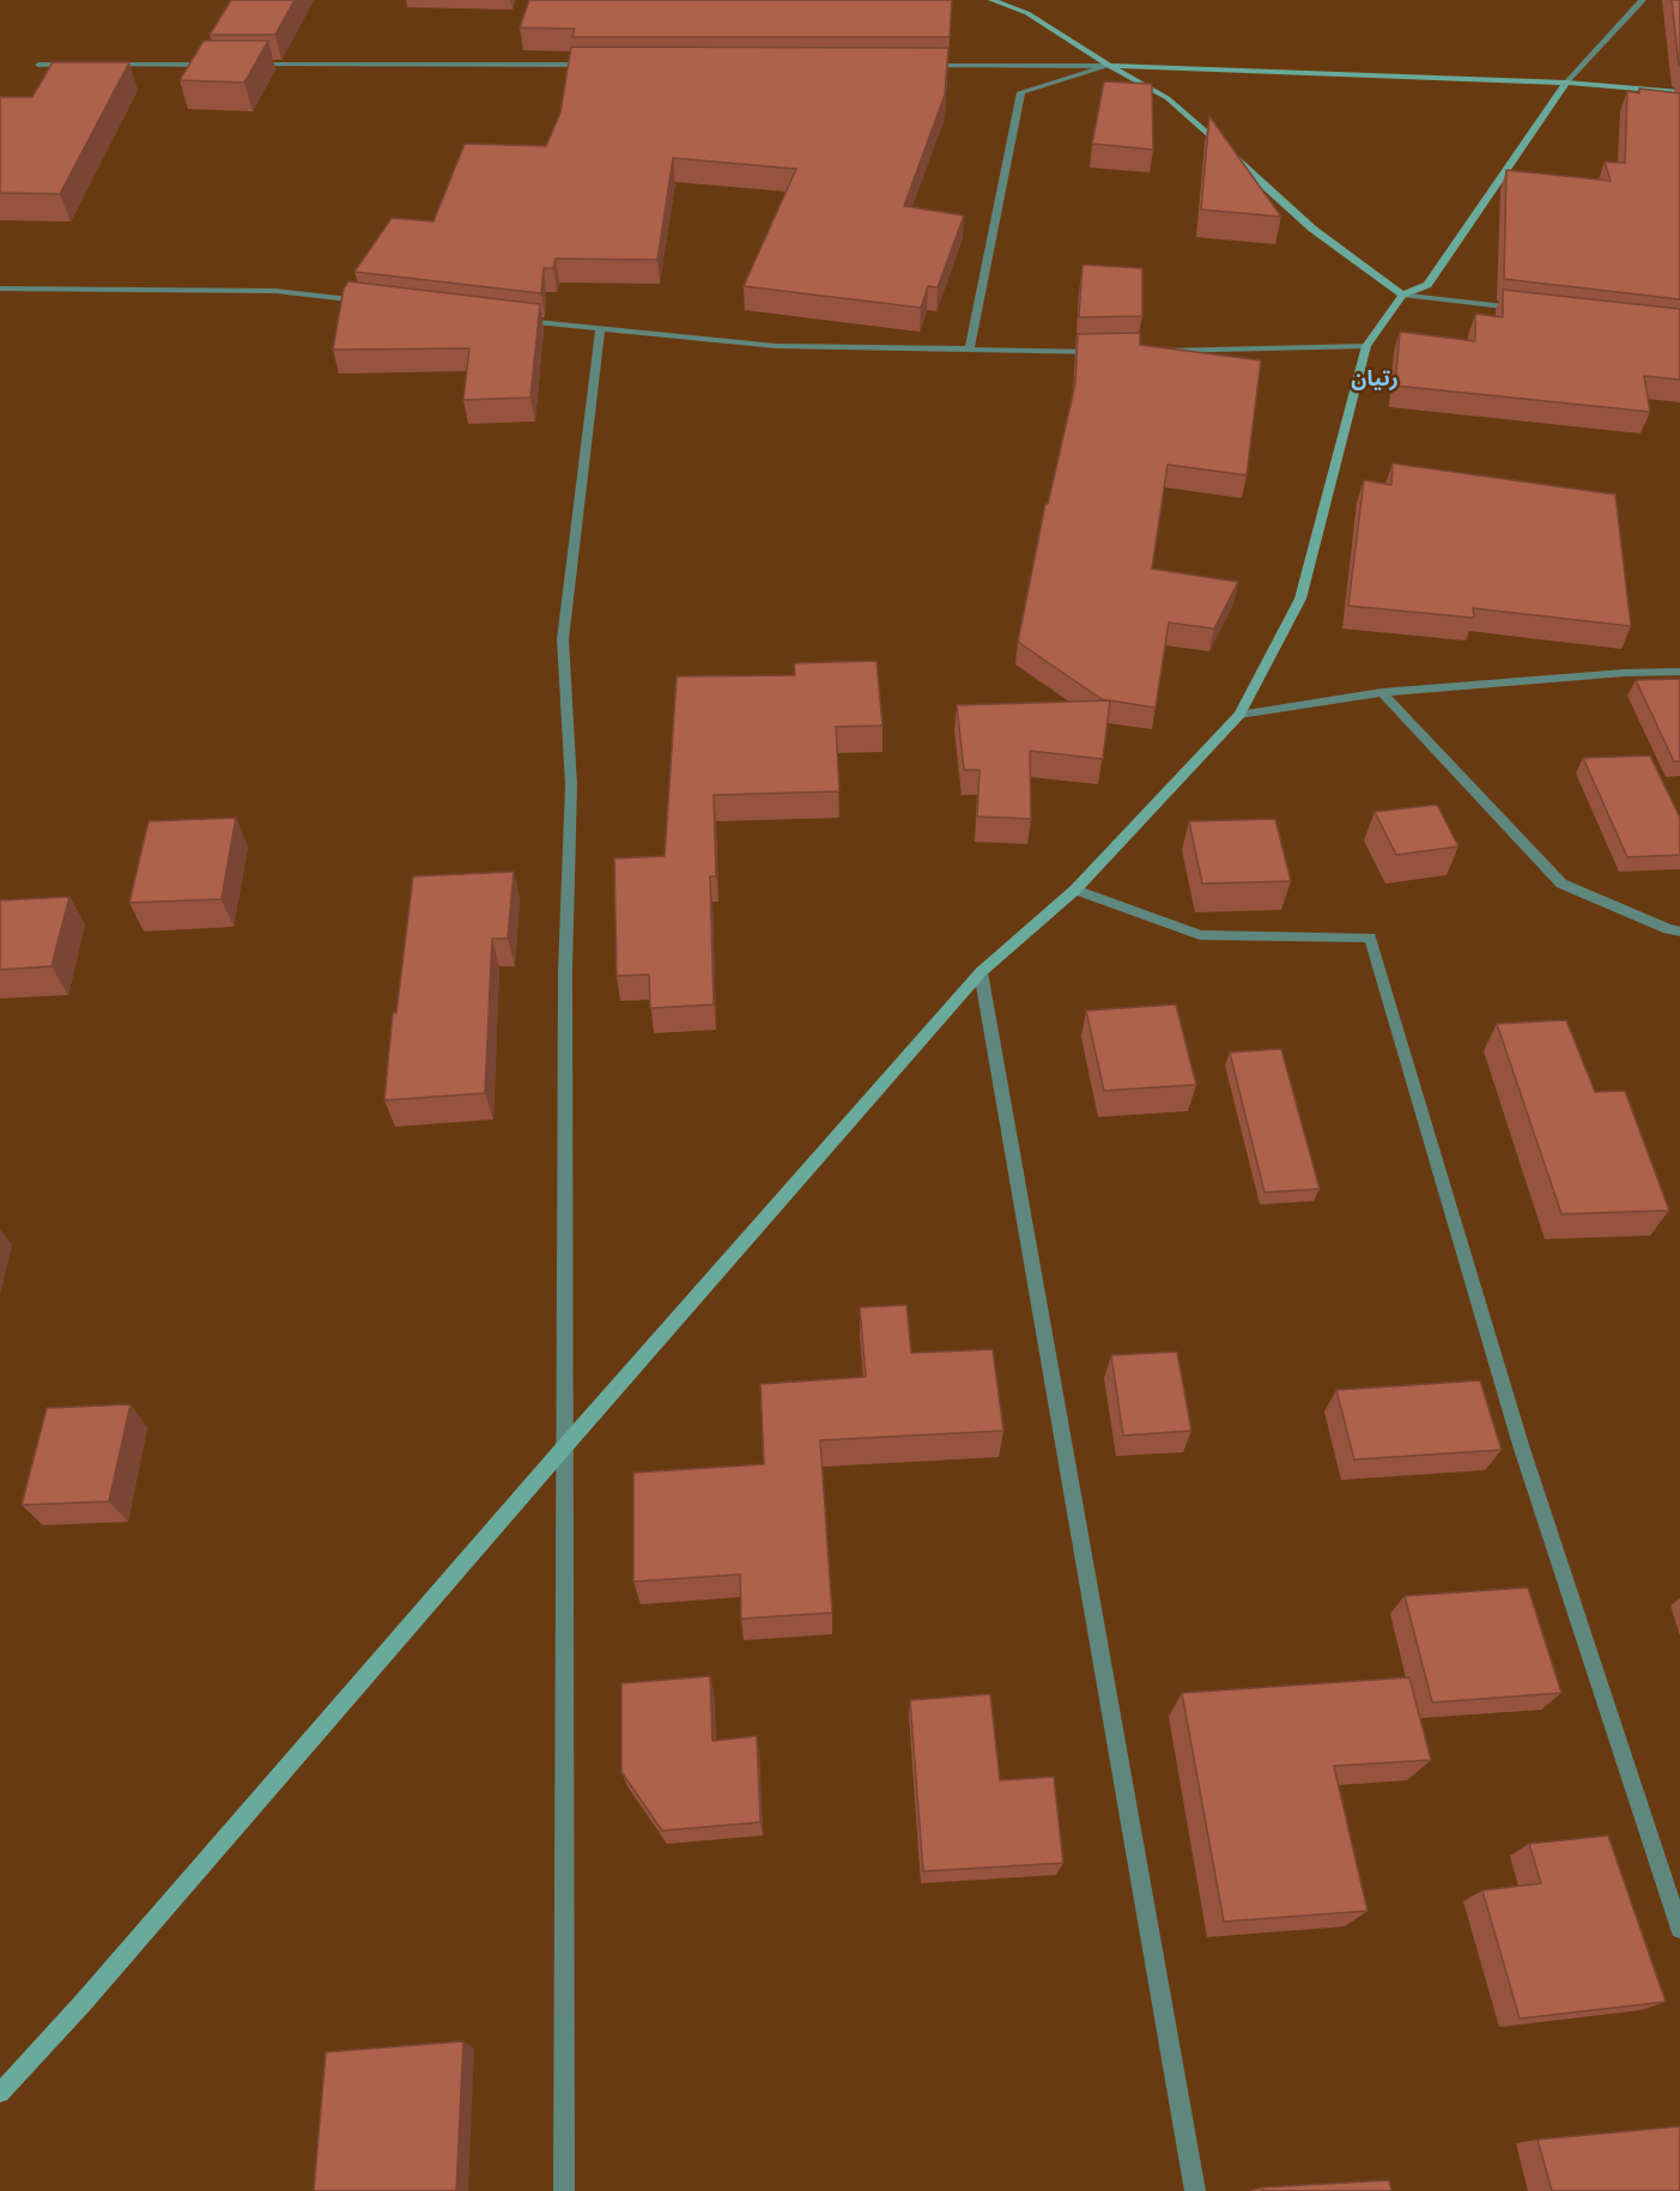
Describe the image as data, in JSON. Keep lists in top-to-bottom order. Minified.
{"districts":["رتيان"]}
